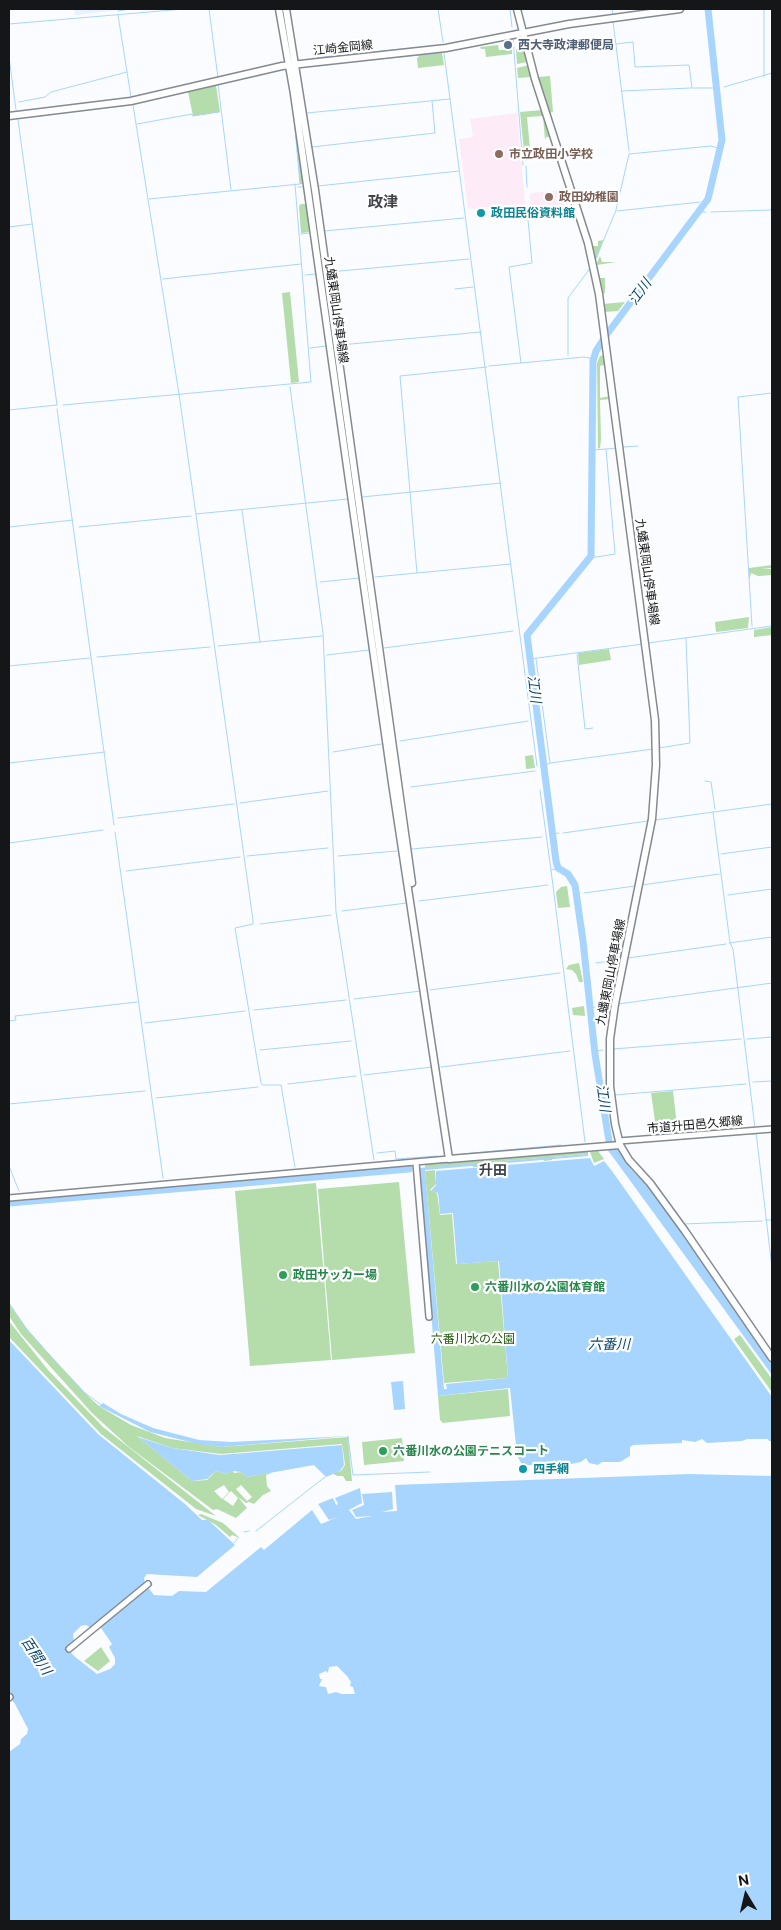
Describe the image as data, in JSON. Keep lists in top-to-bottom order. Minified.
{"streets":{"main road":["江崎金岡線","九蟠東岡山停車場線"],"street":["市道升田邑久郷線"]},"crossings":[["江崎金岡線","九蟠東岡山停車場線"],["九蟠東岡山停車場線","市道升田邑久郷線"]],"districts":["政津","升田"],"water":["江川","六番川","百間川"],"parks":["六番川水の公園"],"places":["西大寺政津郵便局","市立政田小学校","政田幼稚園","政田民俗資料館","政田サッカー場","六番川水の公園体育館","六番川水の公園テニスコート","四手網"],"north":"top"}
